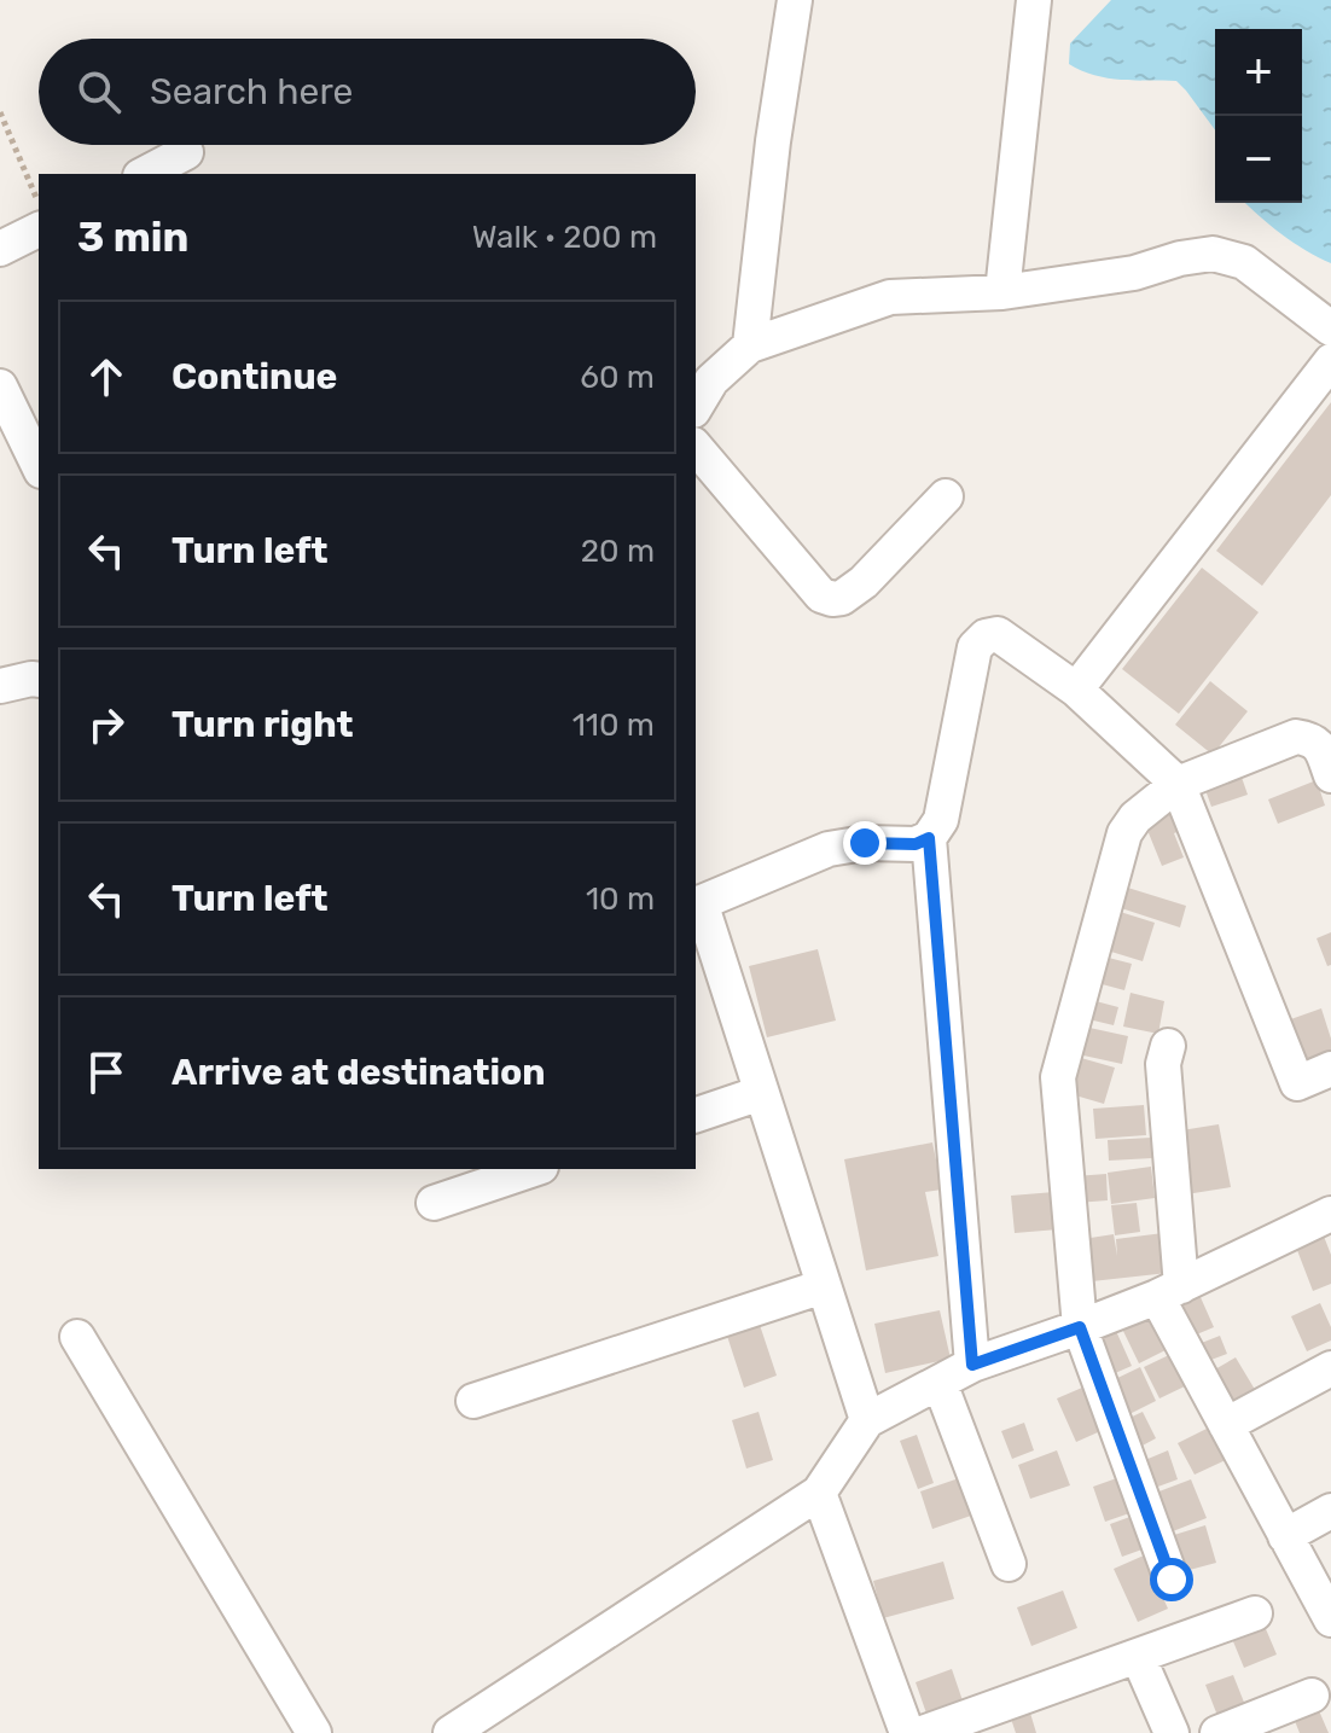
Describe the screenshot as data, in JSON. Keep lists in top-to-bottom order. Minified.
{"page":{"map_buttons":["+","−"],"search":"Search here","heading":["3 min","Walk · 200 m"],"list":[["Continue","60 m"],["Turn left","20 m"],["Turn right","110 m"],["Turn left","10 m"],"Arrive at destination"]}}
